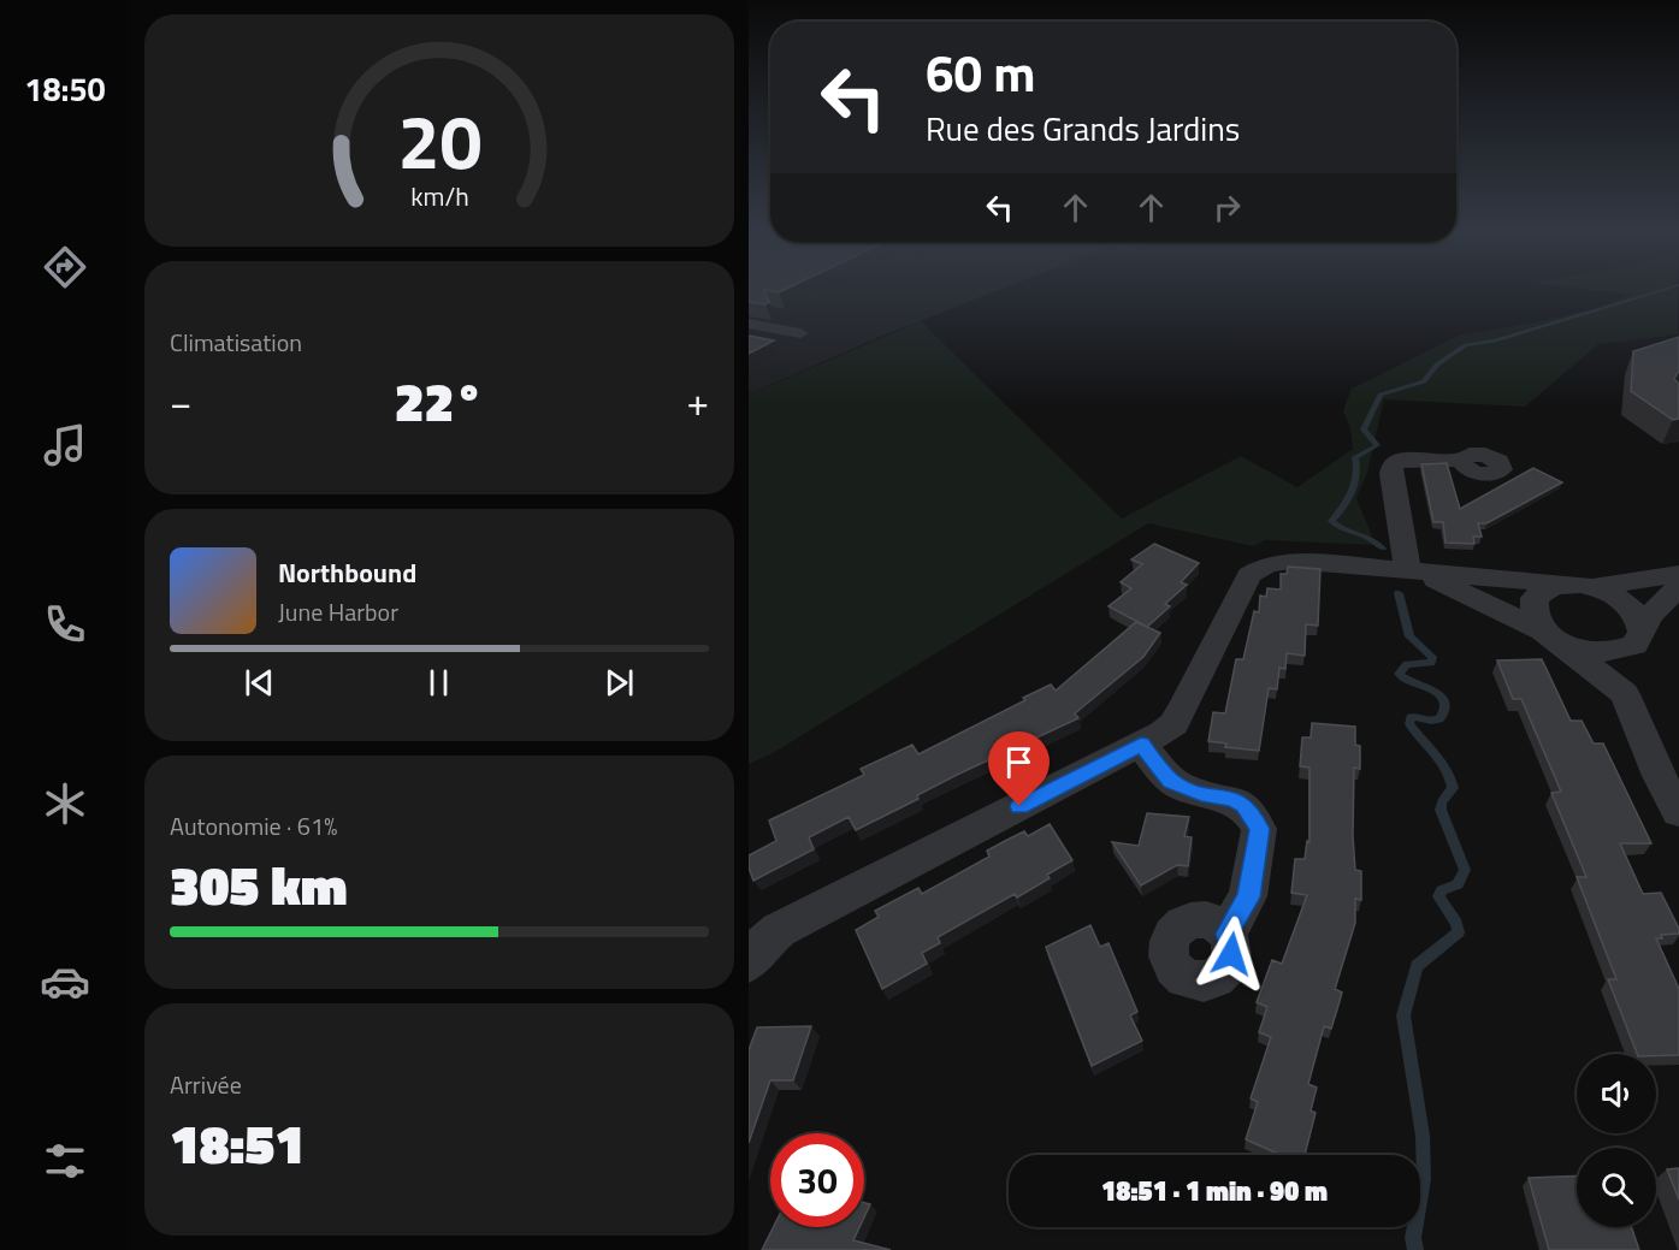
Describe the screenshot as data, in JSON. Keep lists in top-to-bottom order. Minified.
{"page":{"tabs":"18:50","turn":["60 m","Rue des Grands Jardins"],"tile":["Climatisation",["Autonomie · 61%","305 km"],["Arrivée","18:51"]],"heat":["−","22°","+"],"song":["Northbound","June Harbor"],"limit":"30","trip":"18:51 · 1 min · 90 m","gauge":["20","km/h"]}}
